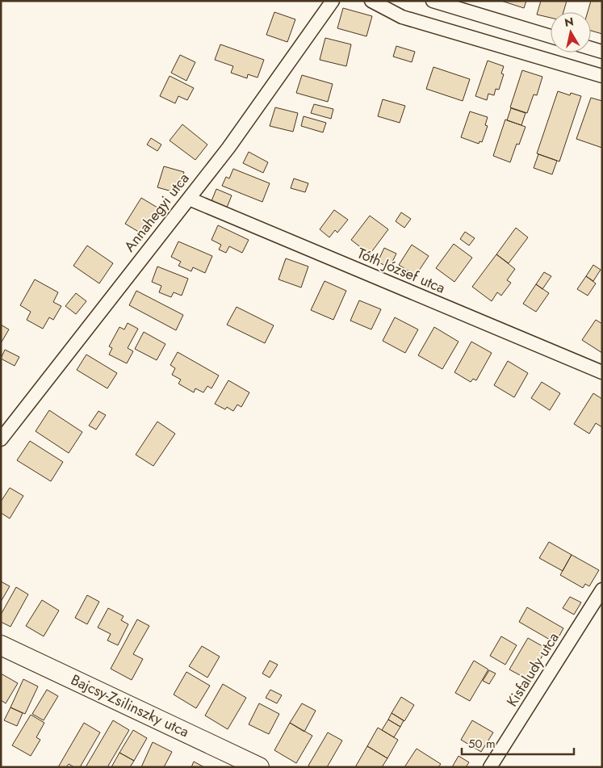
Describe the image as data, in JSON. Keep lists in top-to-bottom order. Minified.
{"streets":{"main road":["Bajcsy-Zsilinszky utca"],"street":["Annahegyi utca","Tóth József utca","Kisfaludy utca"]},"crossings":[["Annahegyi utca","Tóth József utca"]],"scale_bar":"50 m","north":"top"}
